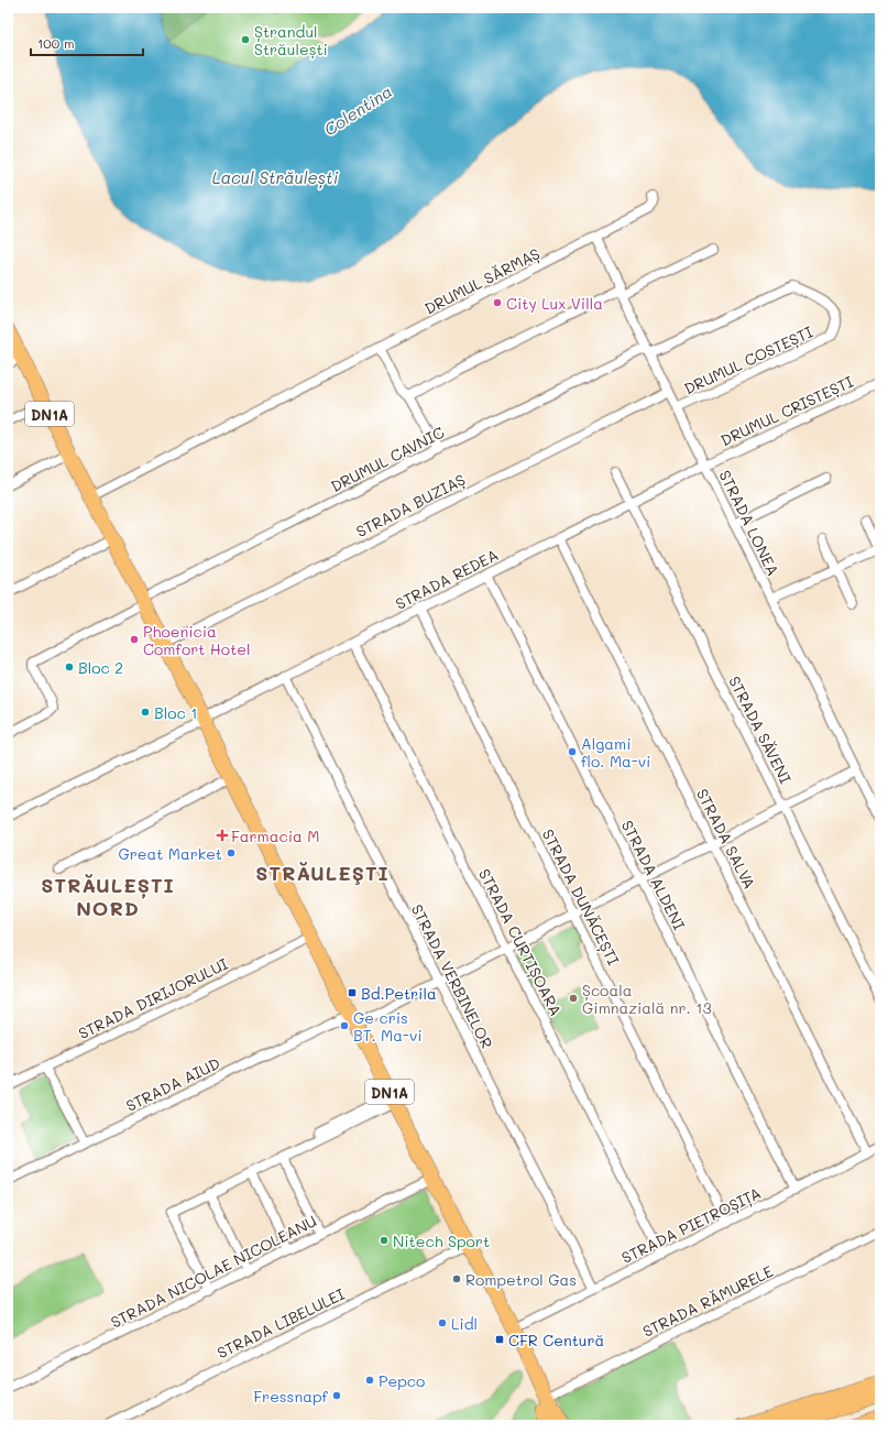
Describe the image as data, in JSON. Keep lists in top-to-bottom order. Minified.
{"streets":{"main road":["DN1A"],"street":["DRUMUL SĂRMAȘ","DRUMUL COSTEȘTI","DRUMUL CRISTEȘTI","DRUMUL CAVNIC","STRADA BUZIAȘ","STRADA LONEA","STRADA REDEA","STRADA SĂVENI","STRADA SALVA","STRADA ALDENI","STRADA DUNĂCEȘTI","STRADA CURTIȘOARA","STRADA VERBINELOR","STRADA DIRIJORULUI","STRADA AIUD","STRADA PIETROȘIȚA","STRADA NICOLAE NICOLEANU","STRADA RĂMURELE","STRADA LIBELULEI"]},"crossings":[["DRUMUL SĂRMAȘ","DN1A"],["DRUMUL SĂRMAȘ","STRADA LONEA"],["DRUMUL COSTEȘTI","DRUMUL CAVNIC"],["DRUMUL COSTEȘTI","STRADA LONEA"],["DRUMUL CRISTEȘTI","STRADA LONEA"],["DRUMUL CRISTEȘTI","STRADA REDEA"],["DN1A","DRUMUL CAVNIC"],["DN1A","STRADA BUZIAȘ"],["DN1A","STRADA REDEA"],["DN1A","STRADA DIRIJORULUI"],["DN1A","STRADA AIUD"],["DN1A","STRADA PIETROȘIȚA"],["DN1A","STRADA NICOLAE NICOLEANU"],["DN1A","STRADA RĂMURELE"],["DN1A","STRADA LIBELULEI"],["DRUMUL CAVNIC","STRADA LONEA"],["STRADA BUZIAȘ","STRADA LONEA"],["STRADA LONEA","STRADA REDEA"],["STRADA LONEA","STRADA AIUD"],["STRADA REDEA","STRADA SĂVENI"],["STRADA REDEA","STRADA SALVA"],["STRADA REDEA","STRADA ALDENI"],["STRADA REDEA","STRADA DUNĂCEȘTI"],["STRADA REDEA","STRADA CURTIȘOARA"],["STRADA REDEA","STRADA VERBINELOR"],["STRADA SĂVENI","STRADA AIUD"],["STRADA SALVA","STRADA AIUD"],["STRADA SALVA","STRADA PIETROȘIȚA"],["STRADA ALDENI","STRADA AIUD"],["STRADA ALDENI","STRADA PIETROȘIȚA"],["STRADA DUNĂCEȘTI","STRADA AIUD"],["STRADA DUNĂCEȘTI","STRADA PIETROȘIȚA"],["STRADA CURTIȘOARA","STRADA AIUD"],["STRADA CURTIȘOARA","STRADA PIETROȘIȚA"],["STRADA VERBINELOR","STRADA AIUD"],["STRADA VERBINELOR","STRADA PIETROȘIȚA"]],"districts":["STRĂULEŞTI","STRĂULEȘTI NORD"],"water":["Colentina","Lacul Străulești"],"places":{"other":["Ștrandul Străulești","City Lux Villa","Phoenicia Comfort Hotel","Bloc 2","Bloc 1","Algami flo. Ma-vi","Great Market","Școala Gimnazială nr. 13","Ge cris BT. Ma-vi","Nitech Sport","Rompetrol Gas","Lidl","Pepco","Fressnapf"],"health":["Farmacia M"],"transit":["Bd.Petrila","CFR Centură"]},"scale_bar":"100 m"}
